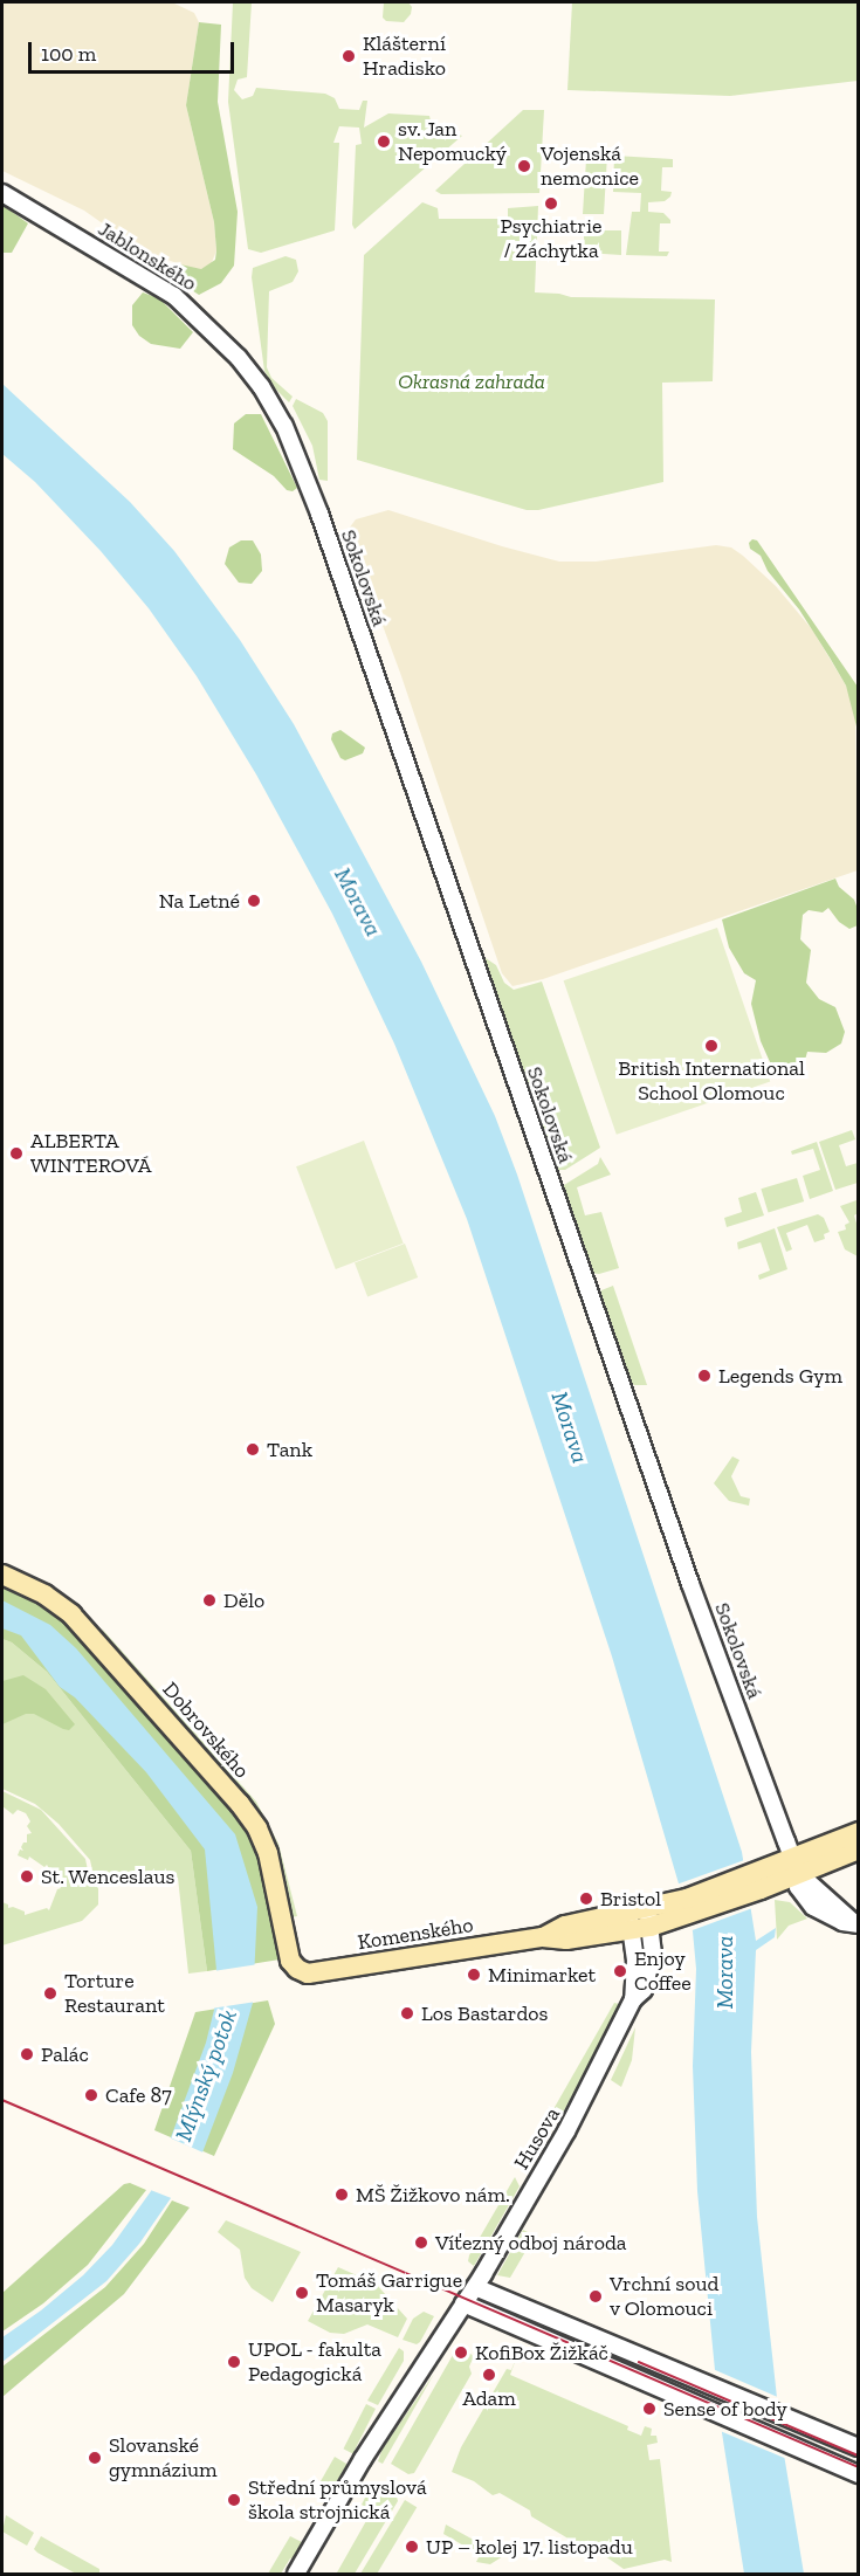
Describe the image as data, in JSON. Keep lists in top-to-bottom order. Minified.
{"streets":{"main road":["Dobrovského","Komenského"],"street":["Jablonského","Sokolovská","Husova"]},"crossings":[["Jablonského","Sokolovská"],["Dobrovského","Komenského"],["Komenského","Husova"]],"water":["Morava","Mlýnský potok"],"parks":["Okrasná zahrada"],"places":["Klášterní Hradisko","sv. Jan Nepomucký","Vojenská nemocnice","Psychiatrie / Záchytka","Na Letné","British International School Olomouc","ALBERTA WINTEROVÁ","Legends Gym","Tank","Dělo","St. Wenceslaus","Bristol","Enjoy Coffee","Minimarket","Torture Restaurant","Los Bastardos","Palác","Cafe 87","MŠ Žižkovo nám.","Víťezný odboj národa","Tomáš Garrigue Masaryk","Vrchní soud v Olomouci","KofiBox Žižkáč","UPOL - fakulta Pedagogická","Adam","Sense of body","Slovanské gymnázium","Střední průmyslová škola strojnická","UP – kolej 17. listopadu"],"scale_bar":"100 m"}
